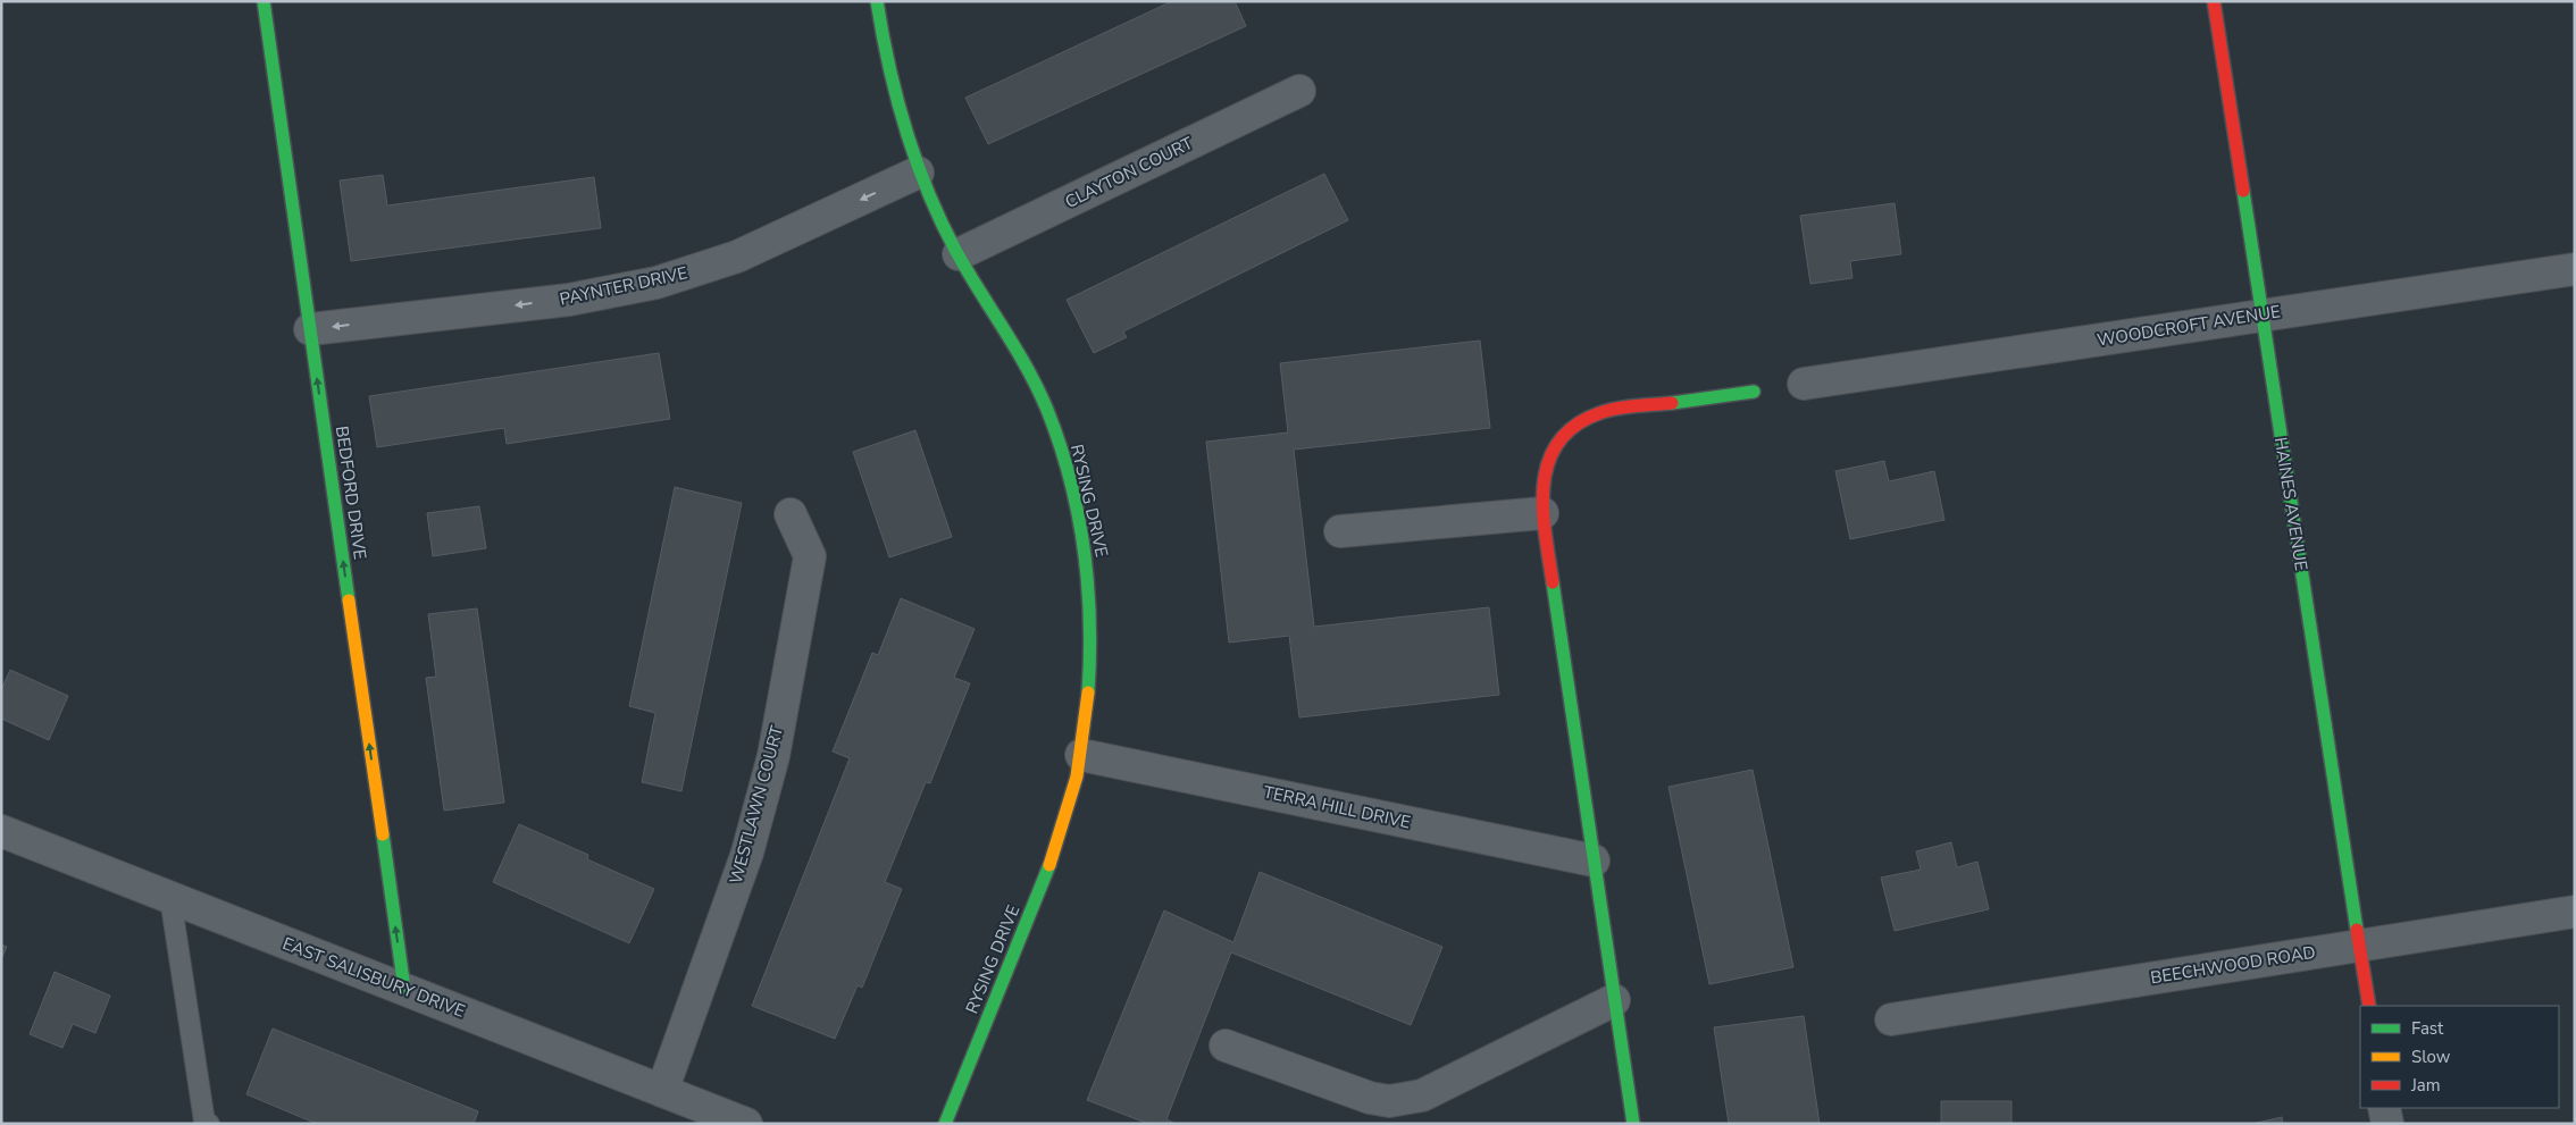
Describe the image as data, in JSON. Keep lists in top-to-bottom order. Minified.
{"streets":{"street":["CLAYTON COURT","PAYNTER DRIVE","WOODCROFT AVENUE","BEDFORD DRIVE","RYSING DRIVE","HAINES AVENUE","WESTLAWN COURT","TERRA HILL DRIVE","BEECHWOOD ROAD","EAST SALISBURY DRIVE"]},"crossings":[["CLAYTON COURT","RYSING DRIVE"],["PAYNTER DRIVE","BEDFORD DRIVE"],["PAYNTER DRIVE","RYSING DRIVE"],["WOODCROFT AVENUE","HAINES AVENUE"],["BEDFORD DRIVE","EAST SALISBURY DRIVE"],["RYSING DRIVE","TERRA HILL DRIVE"],["HAINES AVENUE","BEECHWOOD ROAD"],["WESTLAWN COURT","EAST SALISBURY DRIVE"]],"one_way":["PAYNTER DRIVE","BEDFORD DRIVE"],"legend":["Fast","Slow","Jam"]}
